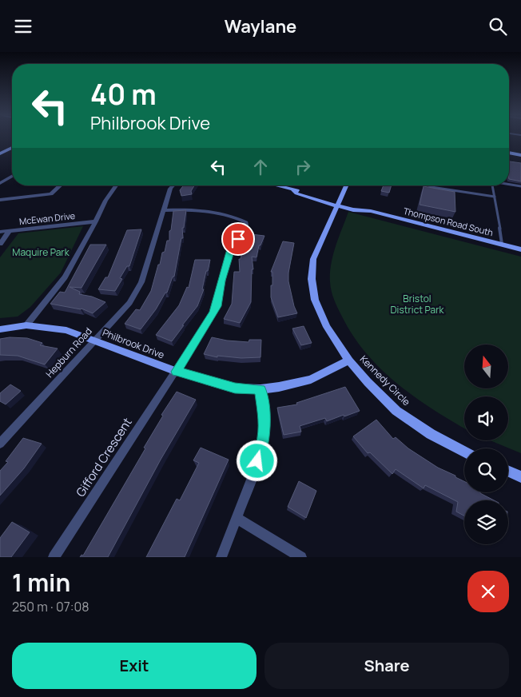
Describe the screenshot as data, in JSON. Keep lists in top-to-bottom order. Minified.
{"streets":{"street":["McEwan Drive","Thompson Road South","Philbrook Drive","Hepburn Road","Kennedy Circle","Gifford Crescent"]},"crossings":[["Thompson Road South","Kennedy Circle"],["Philbrook Drive","Hepburn Road"],["Philbrook Drive","Kennedy Circle"],["Philbrook Drive","Gifford Crescent"]],"parks":["Maquire Park","Bristol District Park"],"north":"top","page":{"header":"Waylane","turn":["40 m","Philbrook Drive"],"heading":["1 min","250 m · 07:08"],"buttons":["Exit","Share"]}}
